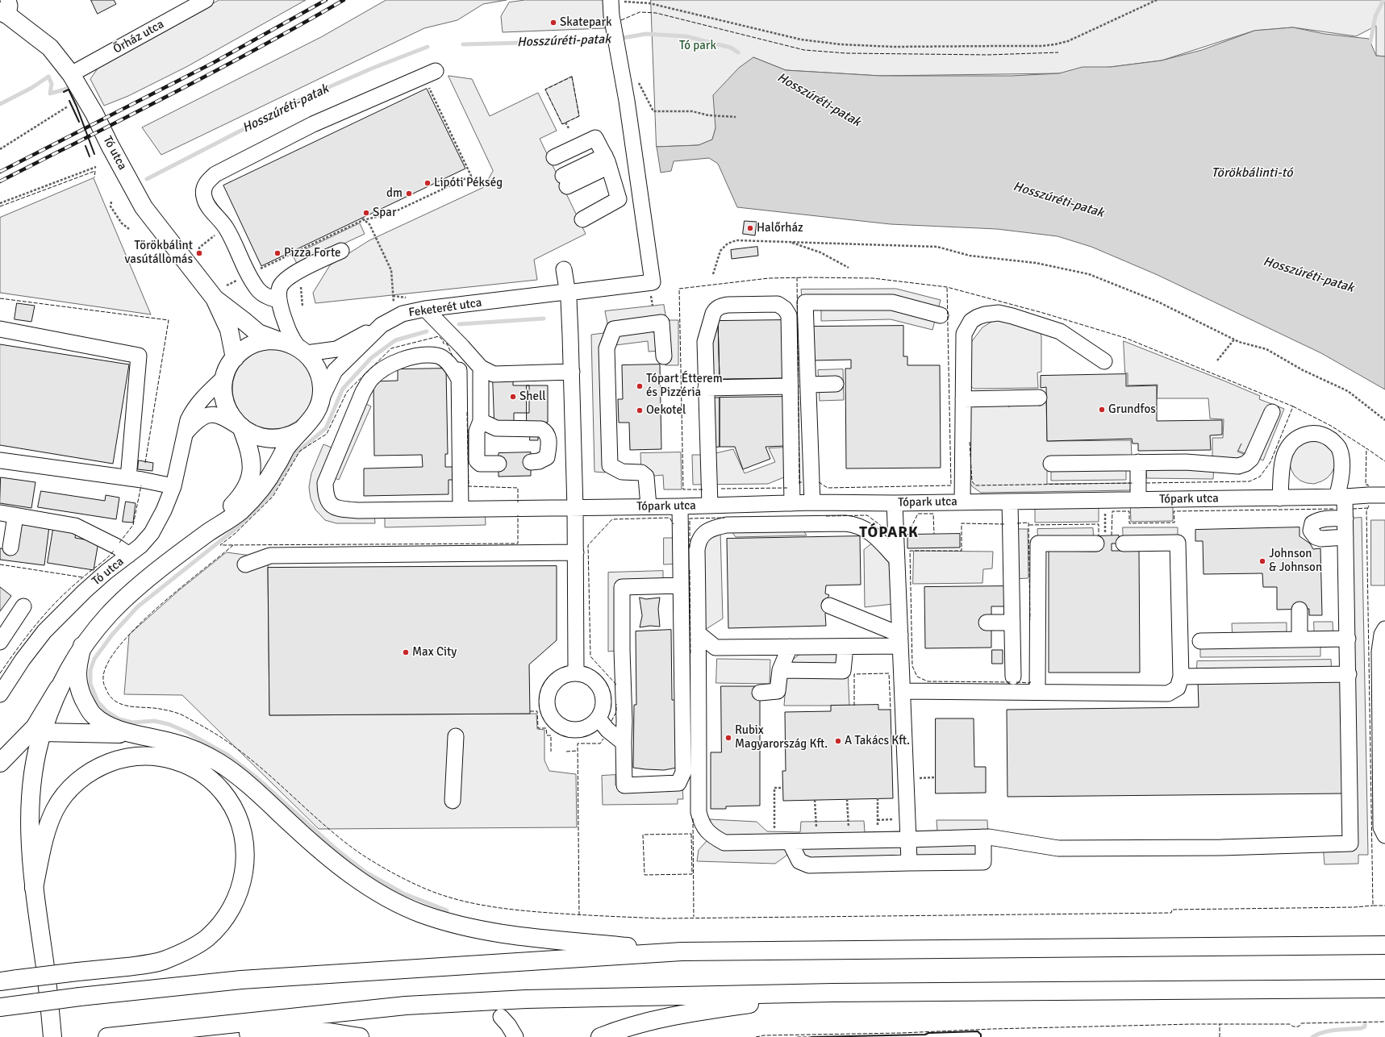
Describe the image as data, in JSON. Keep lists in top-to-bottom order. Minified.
{"streets":{"main road":["Tó utca"],"street":["Őrház utca","Feketerét utca","Tópark utca"]},"crossings":[["Őrház utca","Tó utca"],["Tó utca","Feketerét utca"]],"districts":["TÓPARK"],"water":["Hosszúréti-patak","Törökbálinti-tó"],"parks":["Tó park"],"places":["Skatepark","Lipóti Pékség","dm","Spar","Halőrház","Törökbálint vasútállomás","Pizza Forte","Tópart Étterem és Pizzéria","Shell","Grundfos","Oekotel","Johnson & Johnson","Max City","Rubix Magyarország Kft.","A Takács Kft."]}
